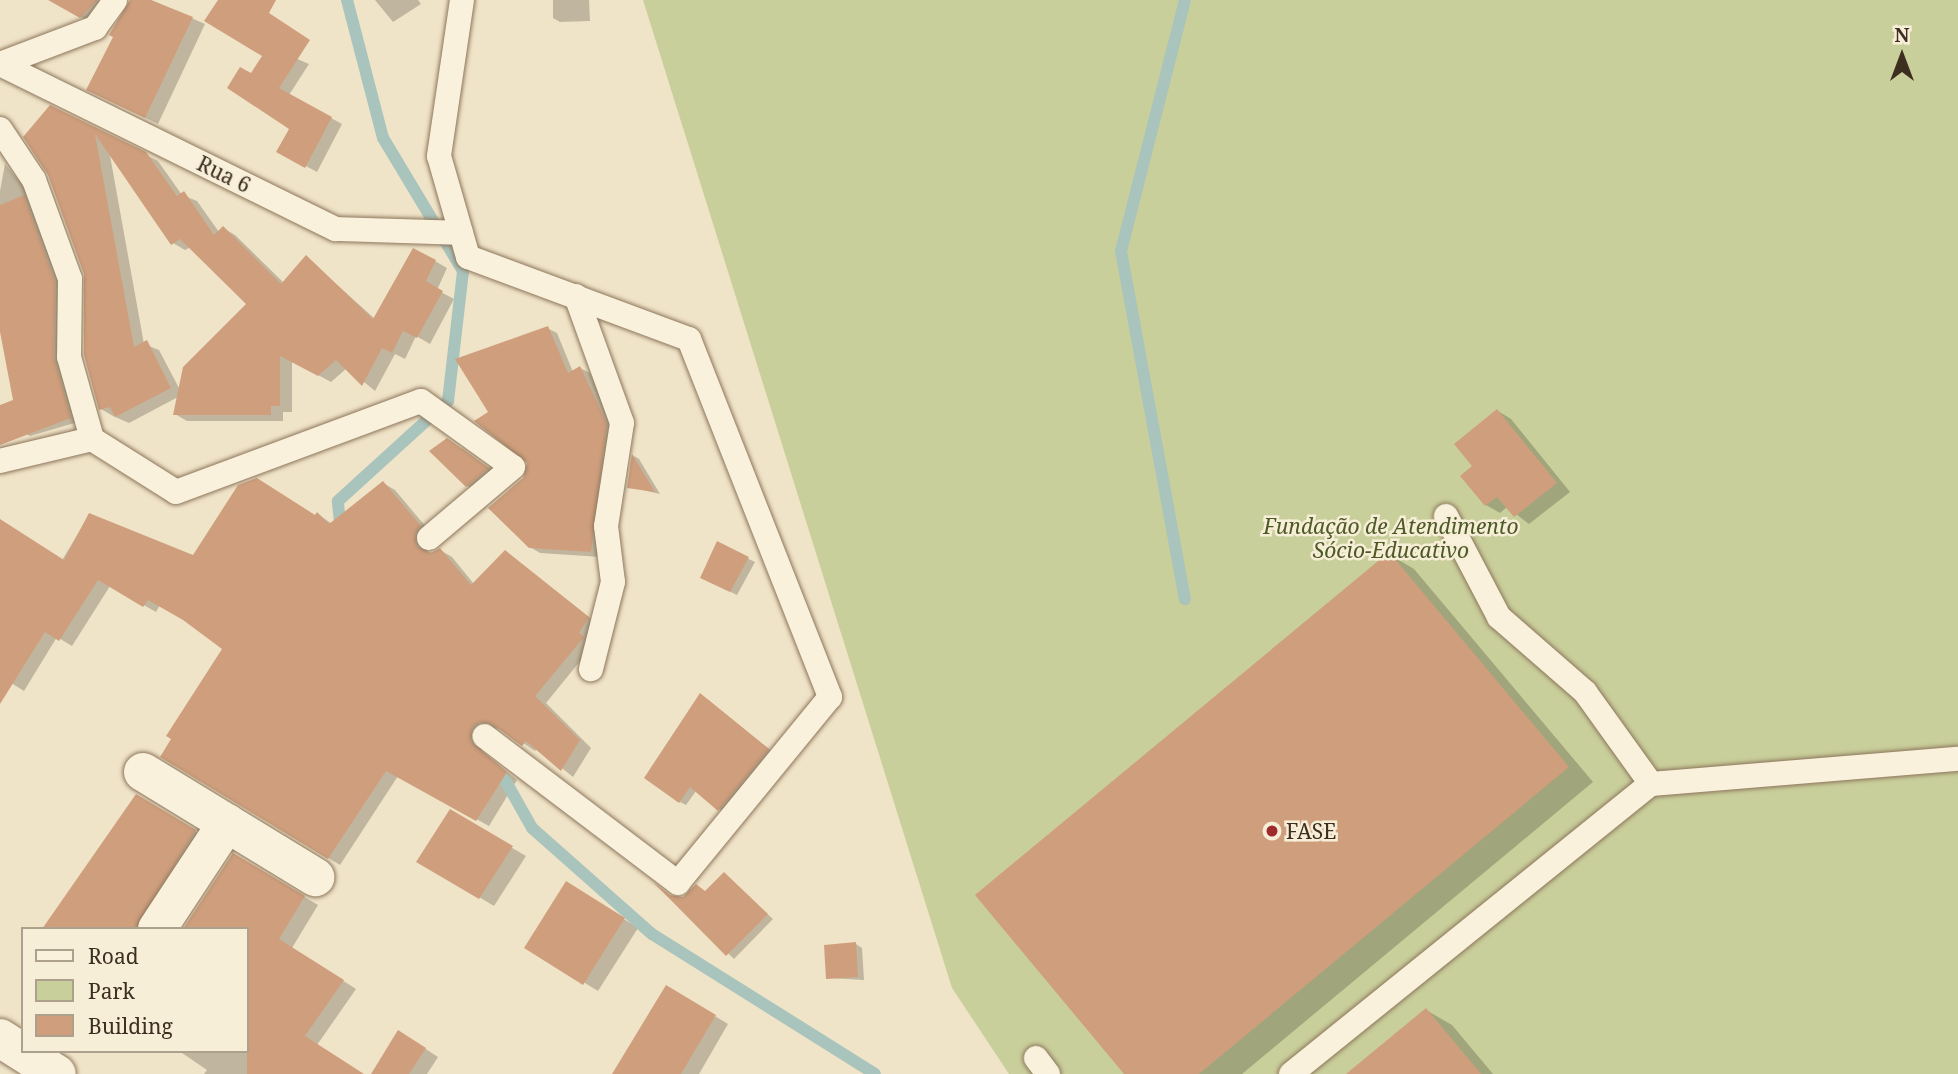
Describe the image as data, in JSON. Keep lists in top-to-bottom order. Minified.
{"streets":{"lane":["Rua 6"]},"parks":["Fundação de Atendimento Sócio-Educativo"],"places":["FASE"],"legend":["Road","Park","Building"],"north":"top"}
